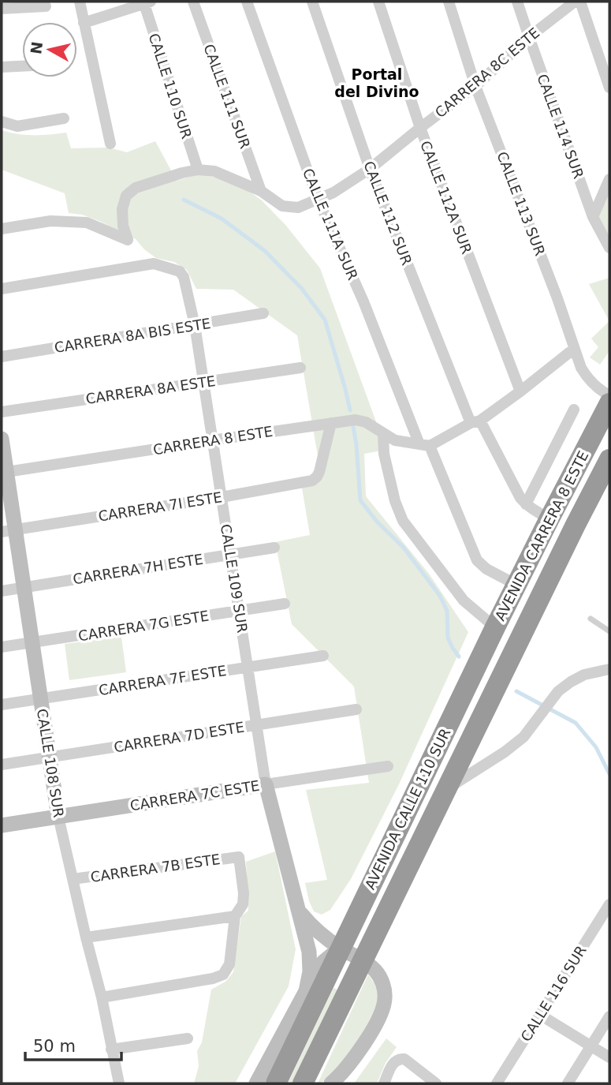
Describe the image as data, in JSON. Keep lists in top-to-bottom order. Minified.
{"streets":{"highway":["AVENIDA CARRERA 8 ESTE","AVENIDA CALLE 110 SUR"],"street":["CARRERA 8C ESTE","CALLE 110 SUR","CALLE 111 SUR","CALLE 114 SUR","CALLE 112A SUR","CALLE 113 SUR","CALLE 112 SUR","CALLE 111A SUR","CARRERA 8A BIS ESTE","CARRERA 8A ESTE","CARRERA 8 ESTE","CARRERA 7I ESTE","CARRERA 7H ESTE","CALLE 109 SUR","CARRERA 7G ESTE","CARRERA 7F ESTE","CARRERA 7D ESTE","CALLE 108 SUR","CARRERA 7C ESTE","CARRERA 7B ESTE","CALLE 116 SUR"]},"crossings":[["CARRERA 8C ESTE","CALLE 110 SUR"],["CARRERA 8C ESTE","CALLE 111 SUR"],["CARRERA 8C ESTE","CALLE 114 SUR"],["CARRERA 8C ESTE","CALLE 112A SUR"],["CARRERA 8C ESTE","CALLE 113 SUR"],["CARRERA 8C ESTE","CALLE 112 SUR"],["CARRERA 8C ESTE","CALLE 111A SUR"],["CALLE 112 SUR","AVENIDA CARRERA 8 ESTE"],["CALLE 111A SUR","CARRERA 8 ESTE"],["CALLE 111A SUR","AVENIDA CARRERA 8 ESTE"],["CARRERA 8A BIS ESTE","CALLE 109 SUR"],["CARRERA 8A ESTE","CALLE 109 SUR"],["CARRERA 8 ESTE","CARRERA 7I ESTE"],["CARRERA 8 ESTE","CALLE 109 SUR"],["CARRERA 8 ESTE","CALLE 108 SUR"],["CARRERA 7I ESTE","CALLE 109 SUR"],["CARRERA 7I ESTE","CALLE 108 SUR"],["AVENIDA CARRERA 8 ESTE","AVENIDA CALLE 110 SUR"],["CARRERA 7H ESTE","CALLE 109 SUR"],["CARRERA 7H ESTE","CALLE 108 SUR"],["CALLE 109 SUR","CARRERA 7G ESTE"],["CALLE 109 SUR","CARRERA 7F ESTE"],["CALLE 109 SUR","CARRERA 7D ESTE"],["CALLE 109 SUR","CARRERA 7C ESTE"],["CALLE 109 SUR","AVENIDA CALLE 110 SUR"],["CARRERA 7G ESTE","CALLE 108 SUR"],["CARRERA 7F ESTE","CALLE 108 SUR"],["CARRERA 7D ESTE","CALLE 108 SUR"],["CALLE 108 SUR","CARRERA 7C ESTE"],["CALLE 108 SUR","CARRERA 7B ESTE"]],"districts":["Portal del Divino"],"scale_bar":"50 m","north":"left"}
